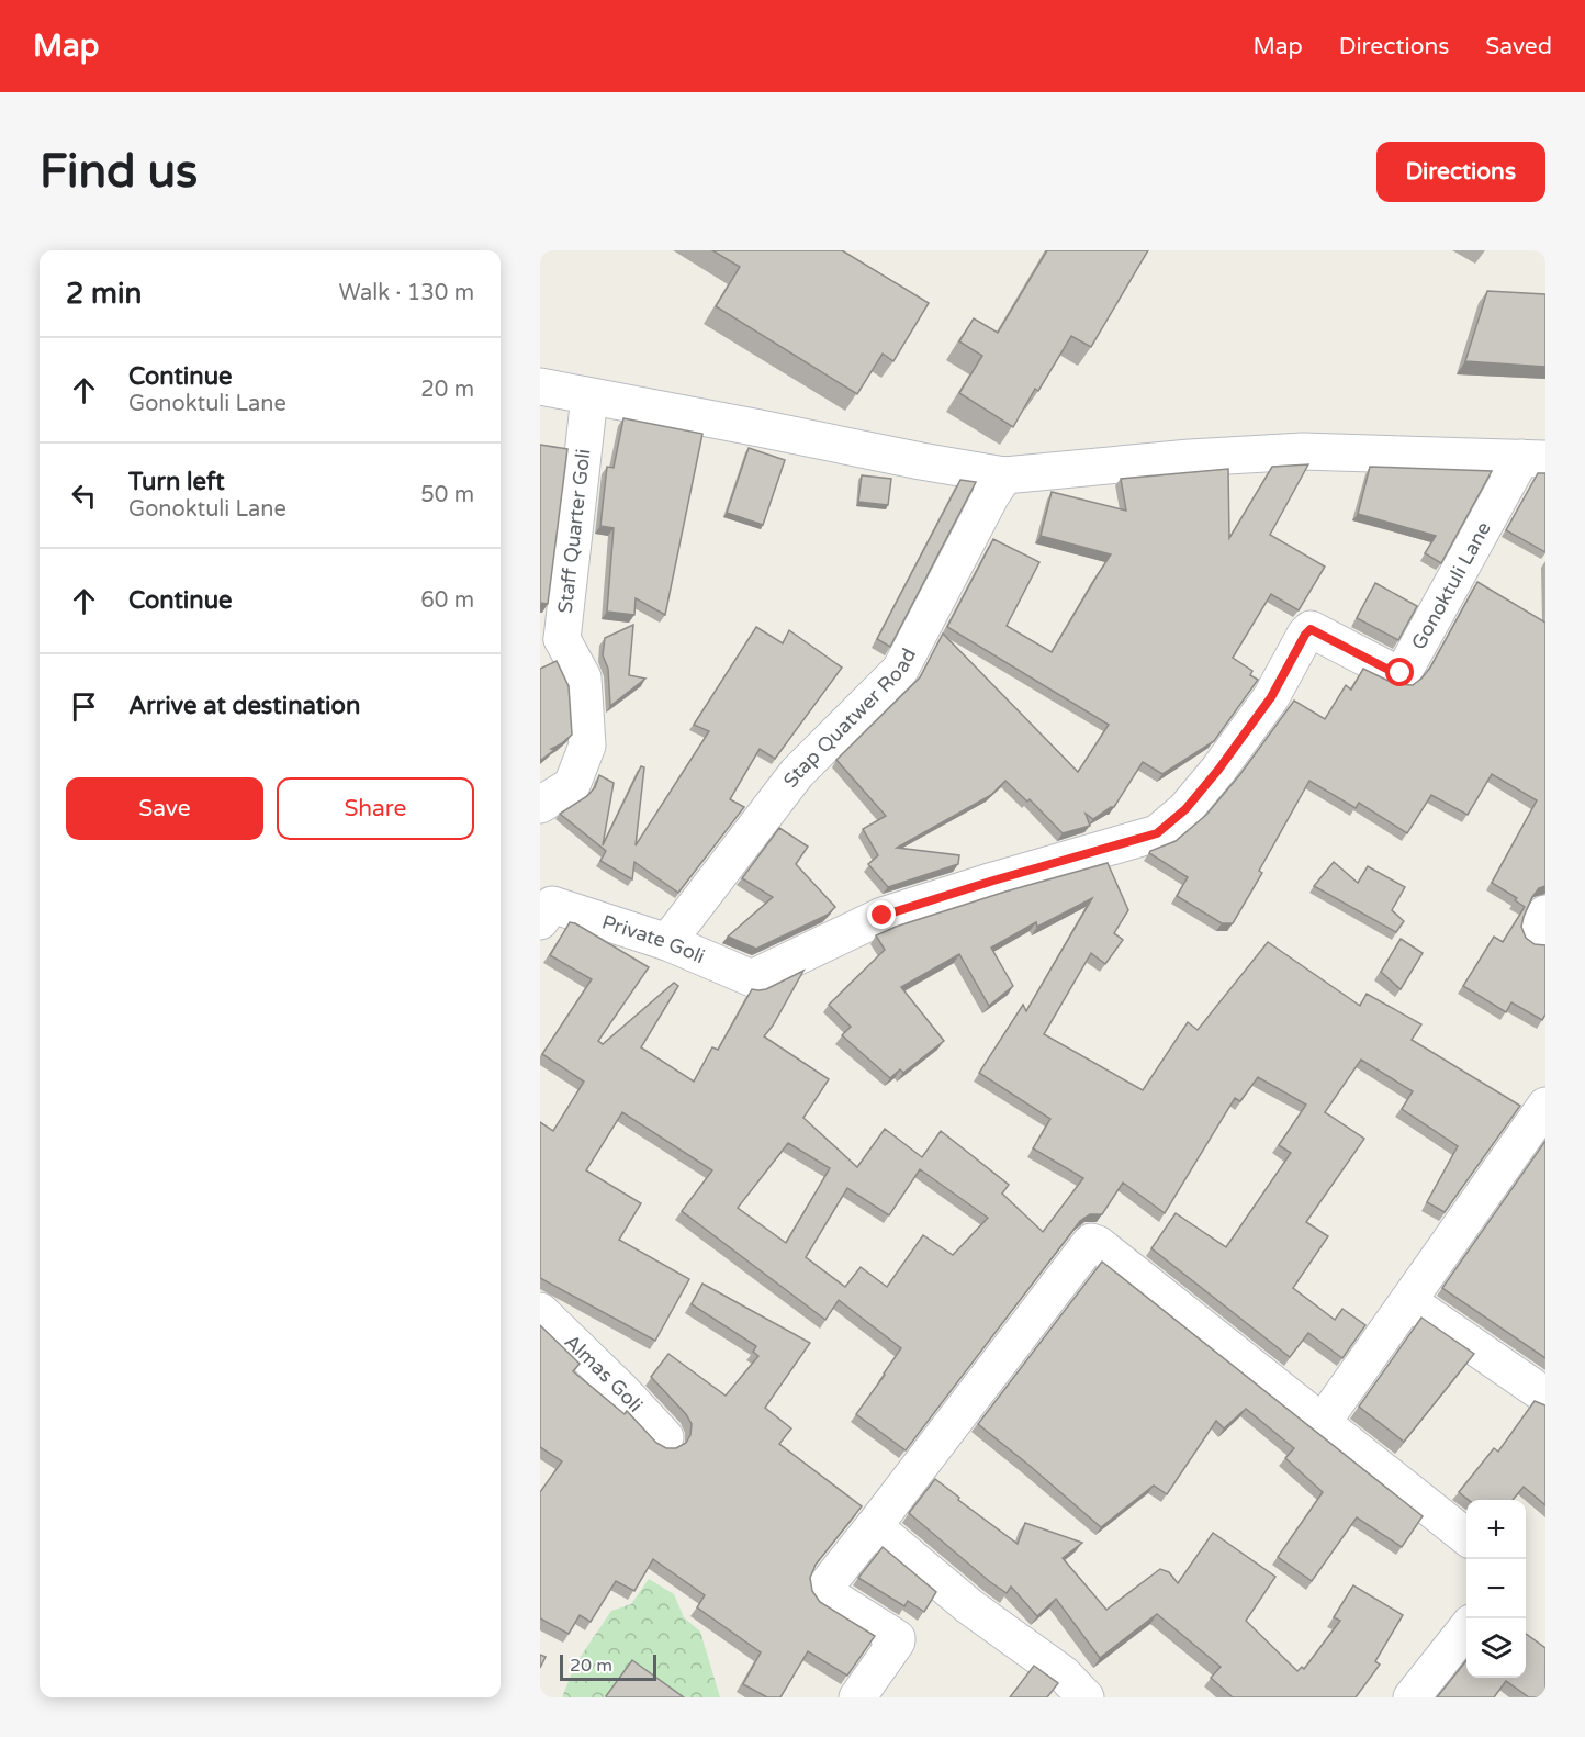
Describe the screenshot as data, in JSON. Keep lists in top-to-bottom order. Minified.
{"streets":{"street":["Staff Quarter Goli","Gonoktuli Lane","Stap Quatwer Road","Private Goli","Almas Goli"]},"crossings":[["Gonoktuli Lane","Private Goli"],["Stap Quatwer Road","Private Goli"]],"scale_bar":"20 m","page":{"header":"Map","nav":["Map","Directions","Saved"],"buttons":["Directions",["Save","Share"]],"title":"Find us","heading":["2 min","Walk · 130 m"],"list":[["Continue","Gonoktuli Lane","20 m"],["Turn left","Gonoktuli Lane","50 m"],["Continue","60 m"],"Arrive at destination"],"map_buttons":["+","−"],"scale":"20 m"}}
